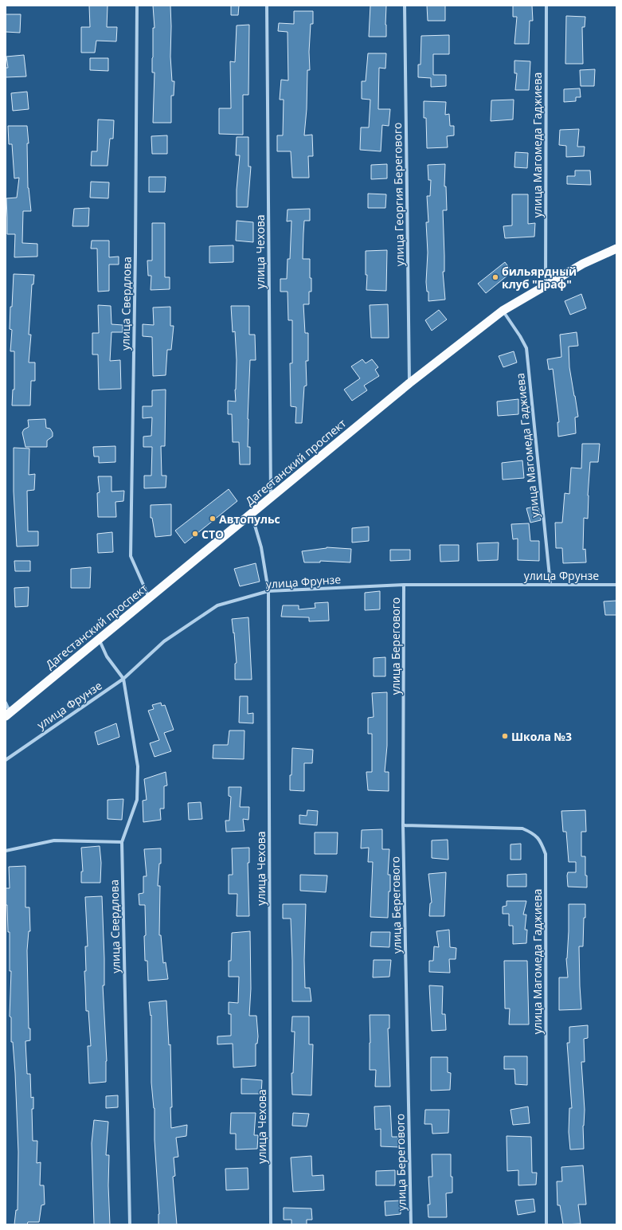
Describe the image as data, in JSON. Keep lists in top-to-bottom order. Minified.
{"streets":{"highway":["Дагестанский проспект"],"street":["улица Магомеда Гаджиева","улица Георгия Берегового","улица Чехова","улица Свердлова","улица Фрунзе","улица Берегового"]},"crossings":[["улица Магомеда Гаджиева","Дагестанский проспект"],["улица Магомеда Гаджиева","улица Фрунзе"],["улица Магомеда Гаджиева","улица Берегового"],["улица Георгия Берегового","Дагестанский проспект"],["улица Чехова","Дагестанский проспект"],["улица Чехова","улица Фрунзе"],["улица Свердлова","Дагестанский проспект"],["улица Свердлова","улица Фрунзе"],["улица Фрунзе","улица Берегового"]],"places":["бильярдный клуб \"Граф\"","Автопульс","СТО","Школа №3"]}
